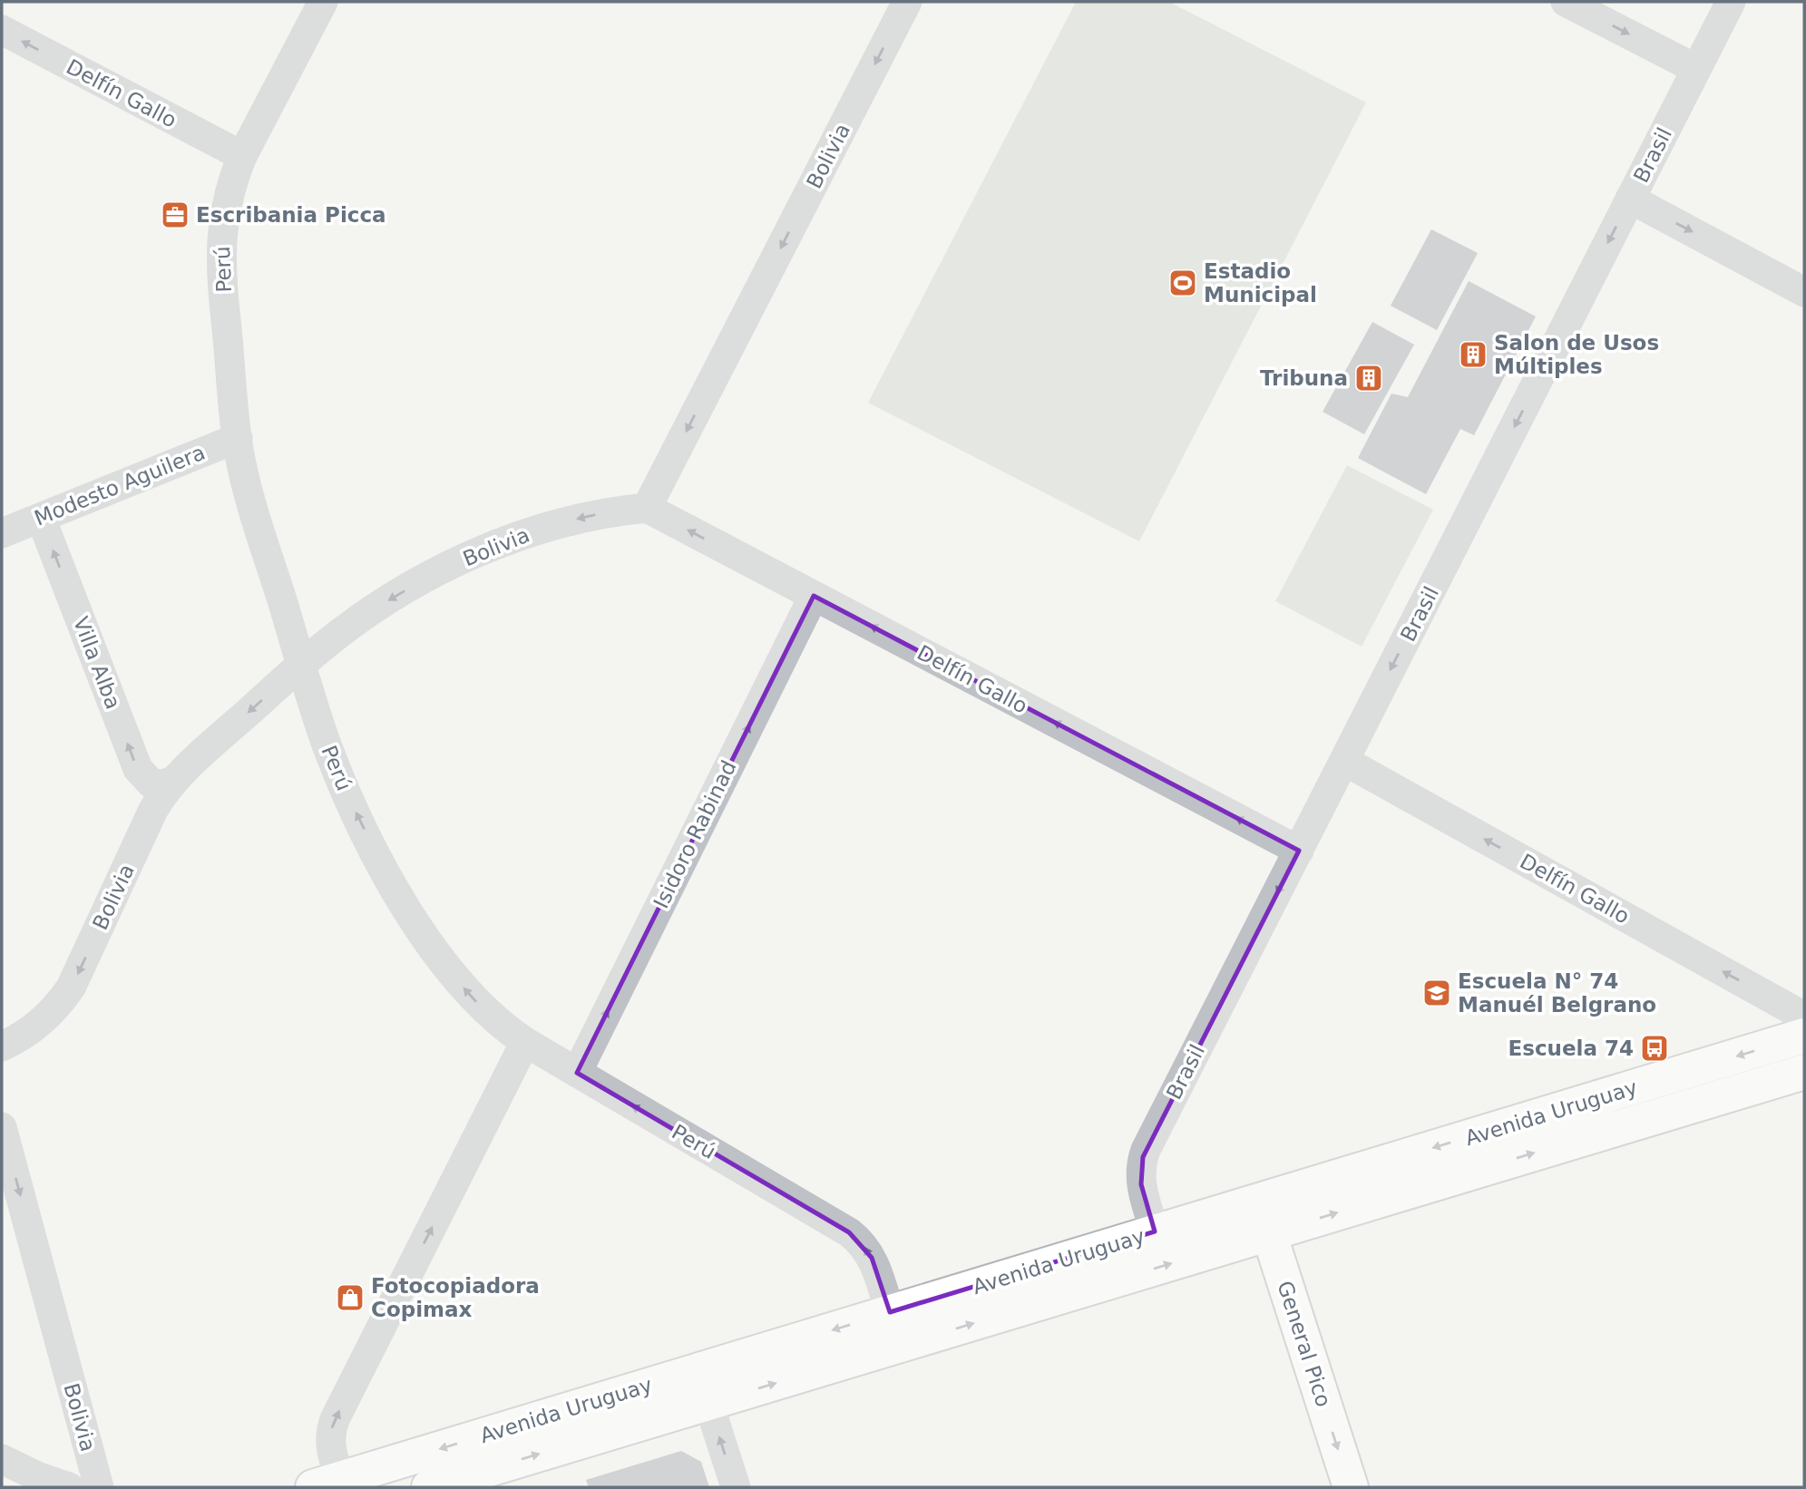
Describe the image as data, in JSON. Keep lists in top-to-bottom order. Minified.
{"streets":{"main road":["Avenida Uruguay","General Pico"],"street":["Delfín Gallo","Brasil","Bolivia","Perú","Modesto Aguilera","Villa Alba","Isidoro Rabinad"]},"crossings":[["Delfín Gallo","Brasil"],["Delfín Gallo","Bolivia"],["Delfín Gallo","Perú"],["Delfín Gallo","Isidoro Rabinad"],["Brasil","Avenida Uruguay"],["Bolivia","Perú"],["Bolivia","Villa Alba"],["Perú","Modesto Aguilera"],["Perú","Isidoro Rabinad"],["Perú","Avenida Uruguay"],["Modesto Aguilera","Villa Alba"],["Avenida Uruguay","General Pico"]],"one_way":["Delfín Gallo","Brasil","Bolivia","Perú","Villa Alba","Isidoro Rabinad","General Pico"],"places":{"office":["Escribania Picca"],"sports":["Estadio Municipal"],"building":["Salon de Usos Múltiples","Tribuna"],"school or university":["Escuela N° 74 Manuél Belgrano"],"bus stop":["Escuela 74"],"shop":["Fotocopiadora Copimax"]}}
